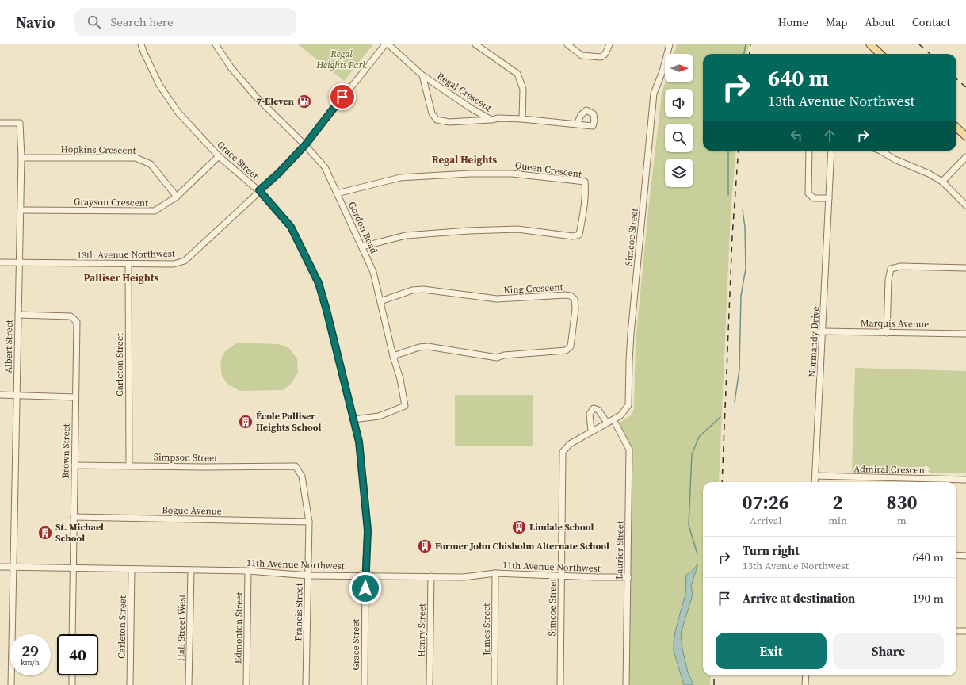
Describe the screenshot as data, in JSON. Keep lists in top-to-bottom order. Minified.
{"streets":{"street":["Regal Crescent","Hopkins Crescent","Grace Street","Queen Crescent","Grayson Crescent","Gordon Road","Simcoe Street","13th Avenue Northwest","King Crescent","Marquis Avenue","Normandy Drive","Albert Street","Carleton Street","Brown Street","Simpson Street","Admiral Crescent","Bogue Avenue","Laurier Street","11th Avenue Northwest","Francis Street","Hall Street West","Edmonton Street","James Street","Henry Street"]},"crossings":[["Hopkins Crescent","Grayson Crescent"],["Hopkins Crescent","Albert Street"],["Grace Street","Grayson Crescent"],["Grace Street","Gordon Road"],["Grace Street","13th Avenue Northwest"],["Grace Street","11th Avenue Northwest"],["Queen Crescent","Gordon Road"],["Grayson Crescent","Albert Street"],["Gordon Road","13th Avenue Northwest"],["Gordon Road","King Crescent"],["Simcoe Street","Laurier Street"],["Simcoe Street","11th Avenue Northwest"],["13th Avenue Northwest","Albert Street"],["13th Avenue Northwest","Carleton Street"],["Marquis Avenue","Normandy Drive"],["Normandy Drive","Admiral Crescent"],["Albert Street","Brown Street"],["Albert Street","11th Avenue Northwest"],["Carleton Street","Simpson Street"],["Carleton Street","11th Avenue Northwest"],["Brown Street","Simpson Street"],["Brown Street","Bogue Avenue"],["Brown Street","11th Avenue Northwest"],["Simpson Street","Francis Street"],["Bogue Avenue","Francis Street"],["Laurier Street","11th Avenue Northwest"],["11th Avenue Northwest","Francis Street"],["11th Avenue Northwest","Hall Street West"],["11th Avenue Northwest","Edmonton Street"],["11th Avenue Northwest","James Street"],["11th Avenue Northwest","Henry Street"]],"districts":["Regal Heights","Palliser Heights"],"parks":["Regal Heights Park"],"places":{"fuel station":["7-Eleven"],"building":["École Palliser Heights School","Lindale School","St. Michael School","Former John Chisholm Alternate School"]},"north":"right","page":{"header":"Navio","search":"Search here","nav":["Home","Map","About","Contact"],"turn":["640 m","13th Avenue Northwest"],"eta":["07:26","Arrival","2","min","830","m"],"list":[{"name":"Turn right","note":"13th Avenue Northwest","value":"640 m"},{"name":"Arrive at destination","value":"190 m"}],"buttons":["Exit","Share"],"speed":"29 km/h","limit":"40"}}
